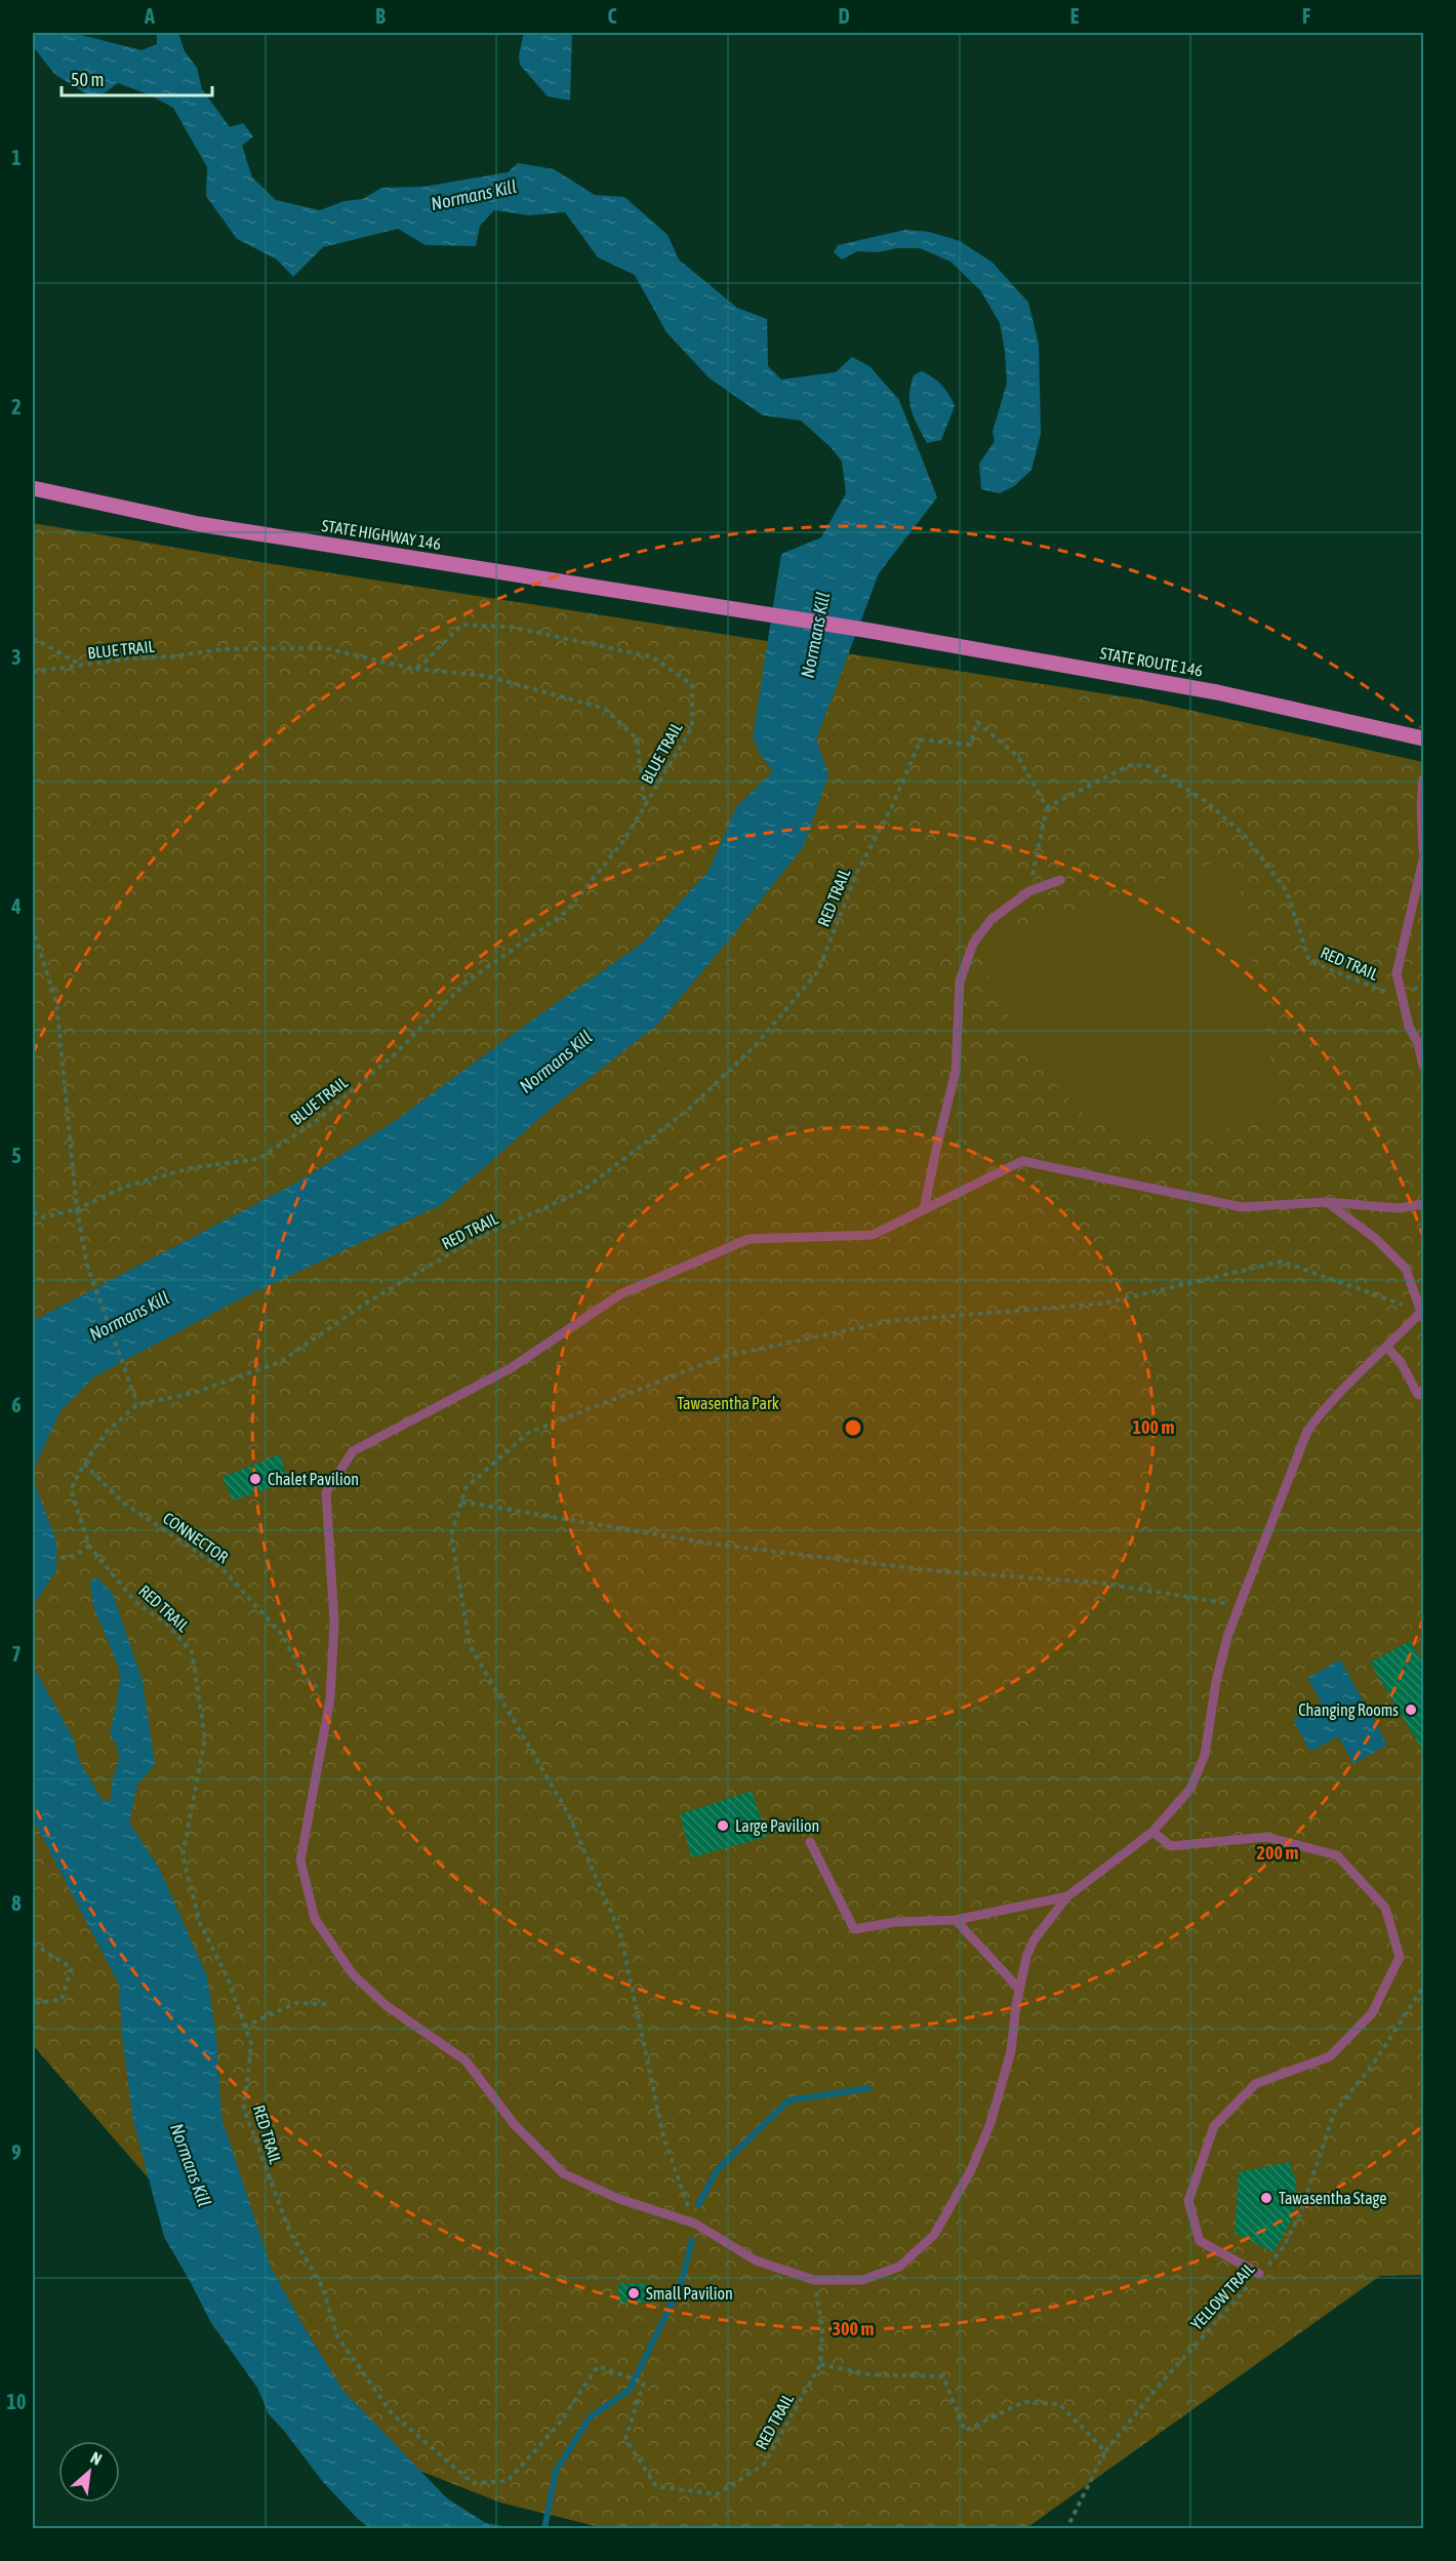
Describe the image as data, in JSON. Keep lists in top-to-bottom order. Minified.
{"streets":{"main road":["STATE HIGHWAY 146","STATE ROUTE 146"],"path":["BLUE TRAIL","RED TRAIL","CONNECTOR","YELLOW TRAIL"]},"crossings":[["STATE HIGHWAY 146","STATE ROUTE 146"],["RED TRAIL","CONNECTOR"]],"water":["Normans Kill"],"parks":["Tawasentha Park"],"places":["Chalet Pavilion","Changing Rooms","Large Pavilion","Tawasentha Stage","Small Pavilion"],"scale_bar":"50 m","north":"top right","grid":{"columns":["A","B","C","D","E","F"],"rows":["1","2","3","4","5","6","7","8","9","10"]},"rings":["100 m","200 m","300 m"]}
